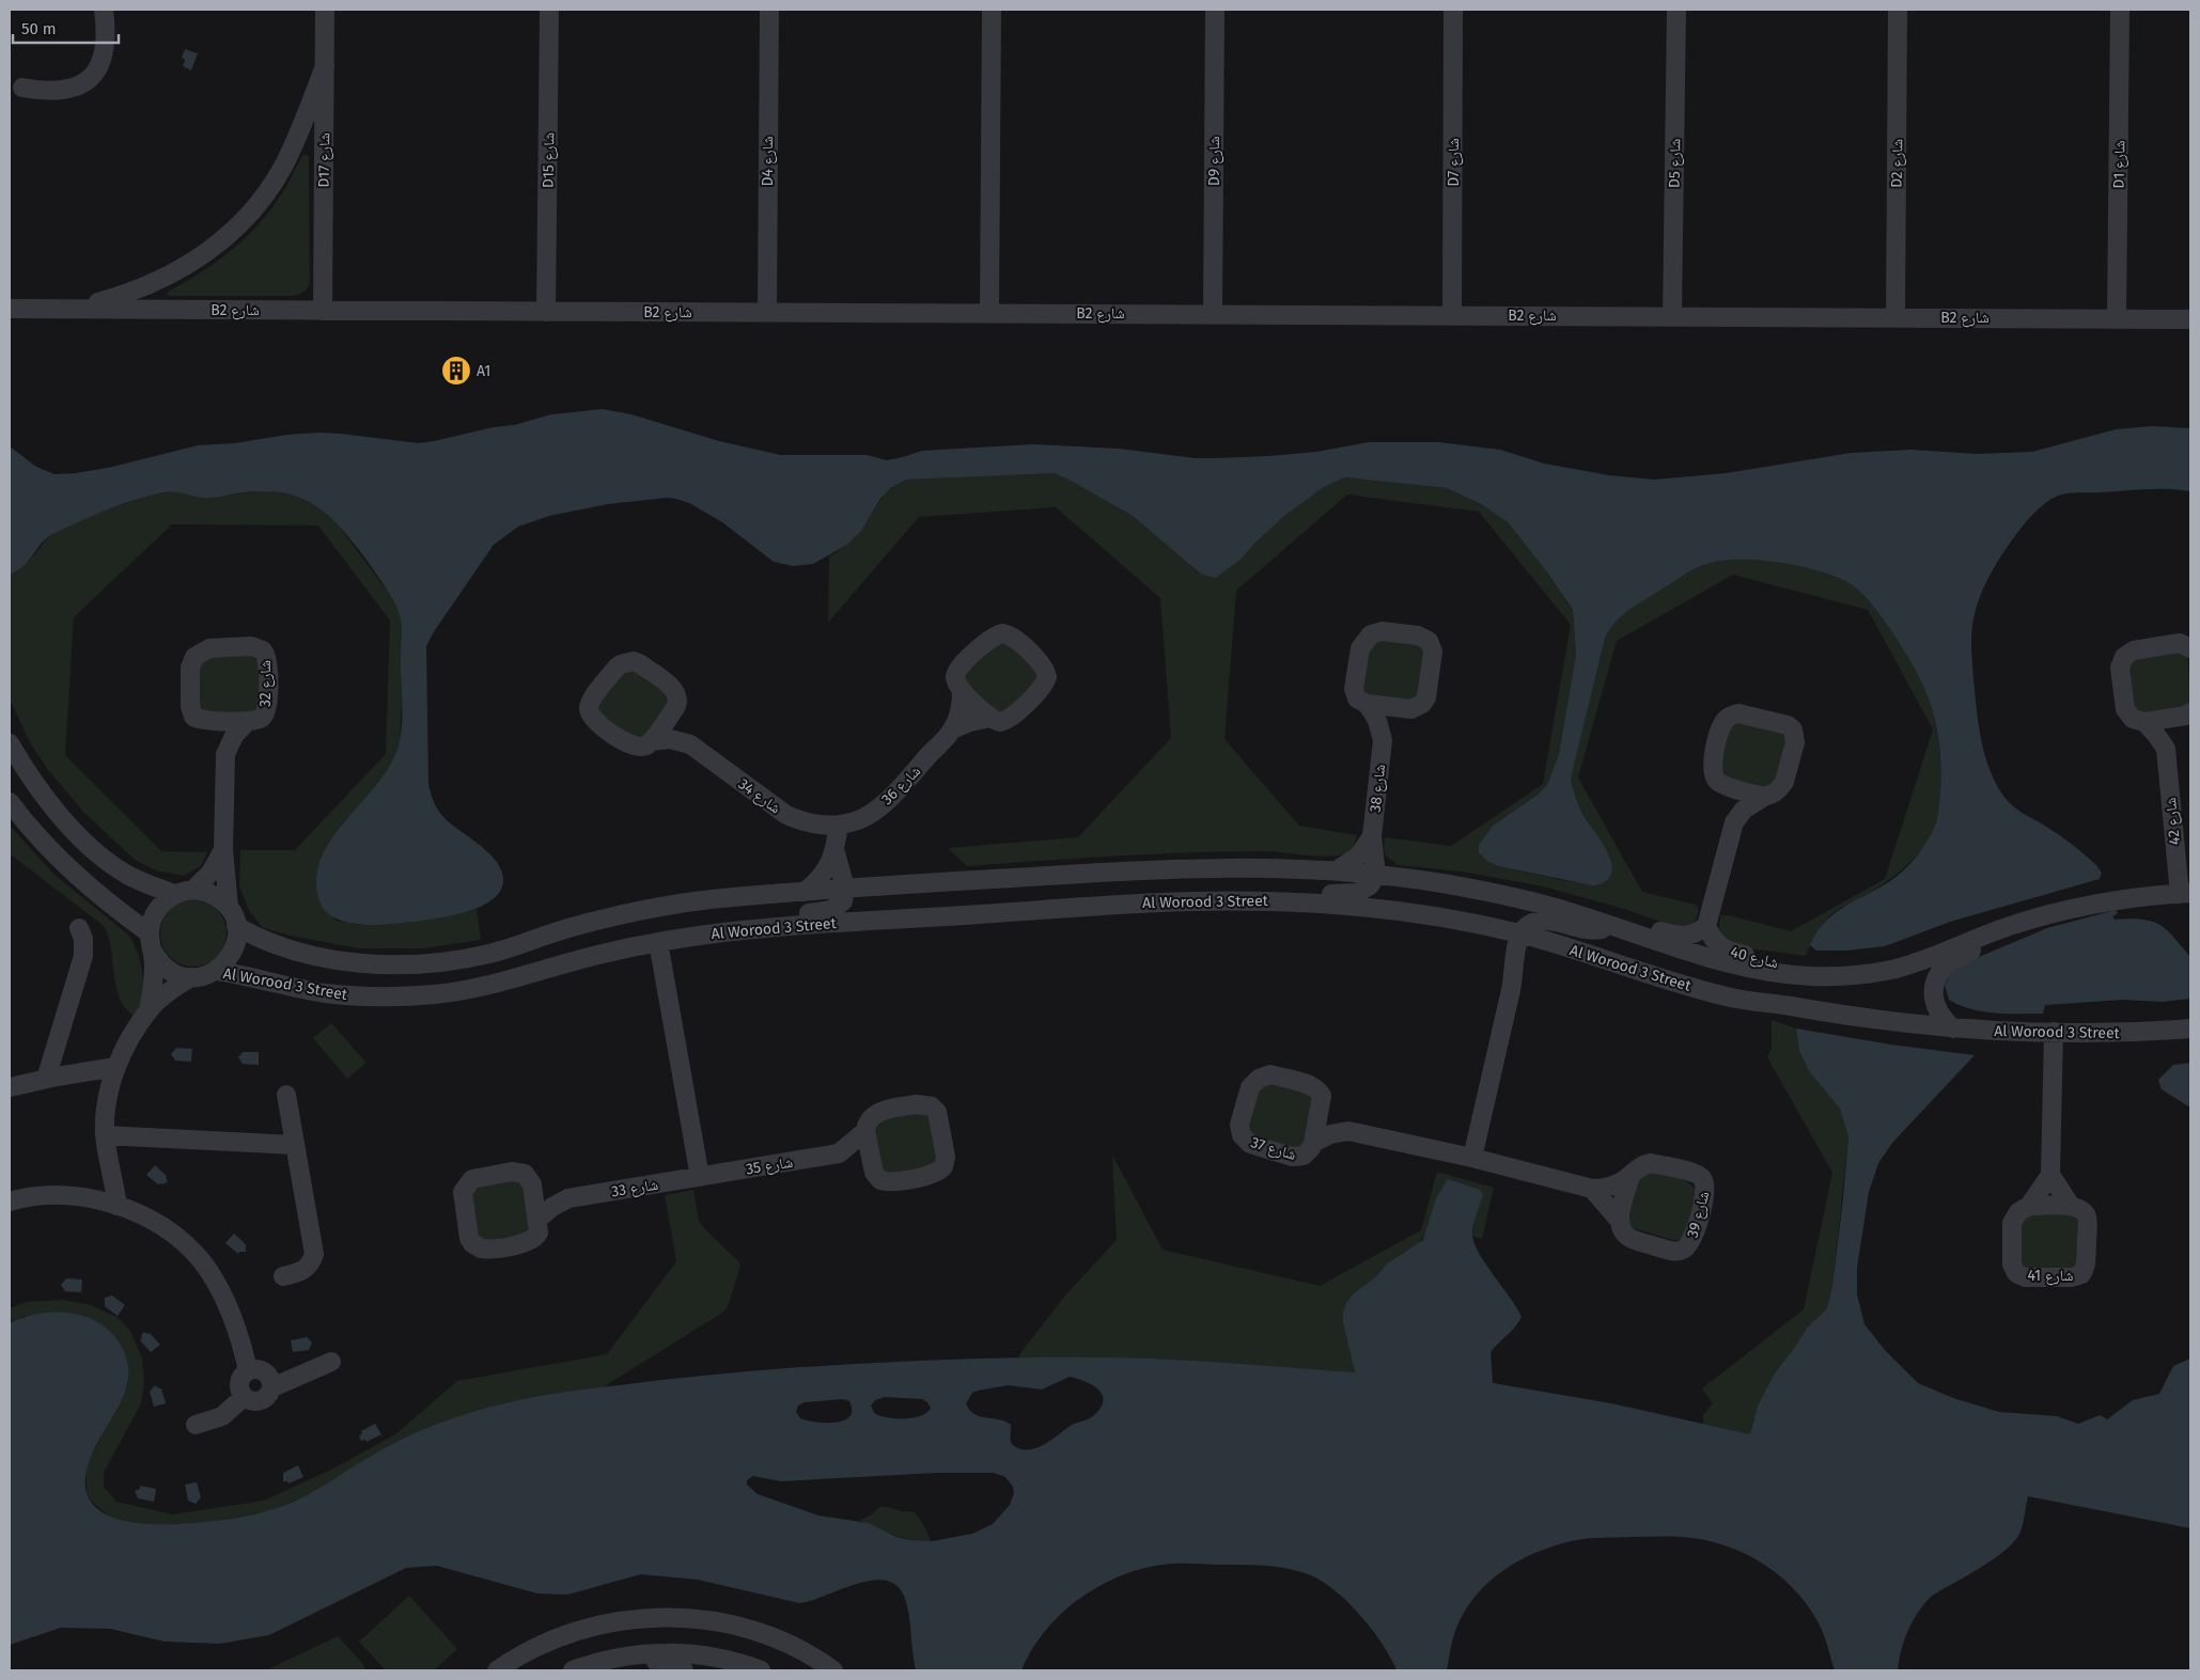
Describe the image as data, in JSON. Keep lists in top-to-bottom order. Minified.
{"streets":{"street":["D17 شارع","D15 شارع","D4 شارع","D9 شارع","D7 شارع","D5 شارع","D2 شارع","D1 شارع","B2 شارع","شارع 32","شارع 36","شارع 38","شارع 34","شارع 42","Al Worood 3 Street","شارع 40","شارع 37","شارع 35","شارع 33","شارع 39","شارع 41"]},"crossings":[["D17 شارع","B2 شارع"],["D15 شارع","B2 شارع"],["D4 شارع","B2 شارع"],["D9 شارع","B2 شارع"],["D7 شارع","B2 شارع"],["D5 شارع","B2 شارع"],["D2 شارع","B2 شارع"],["D1 شارع","B2 شارع"],["شارع 32","Al Worood 3 Street"],["شارع 36","شارع 34"],["شارع 35","شارع 33"]],"places":{"building":["A1"]},"scale_bar":"50 m"}
